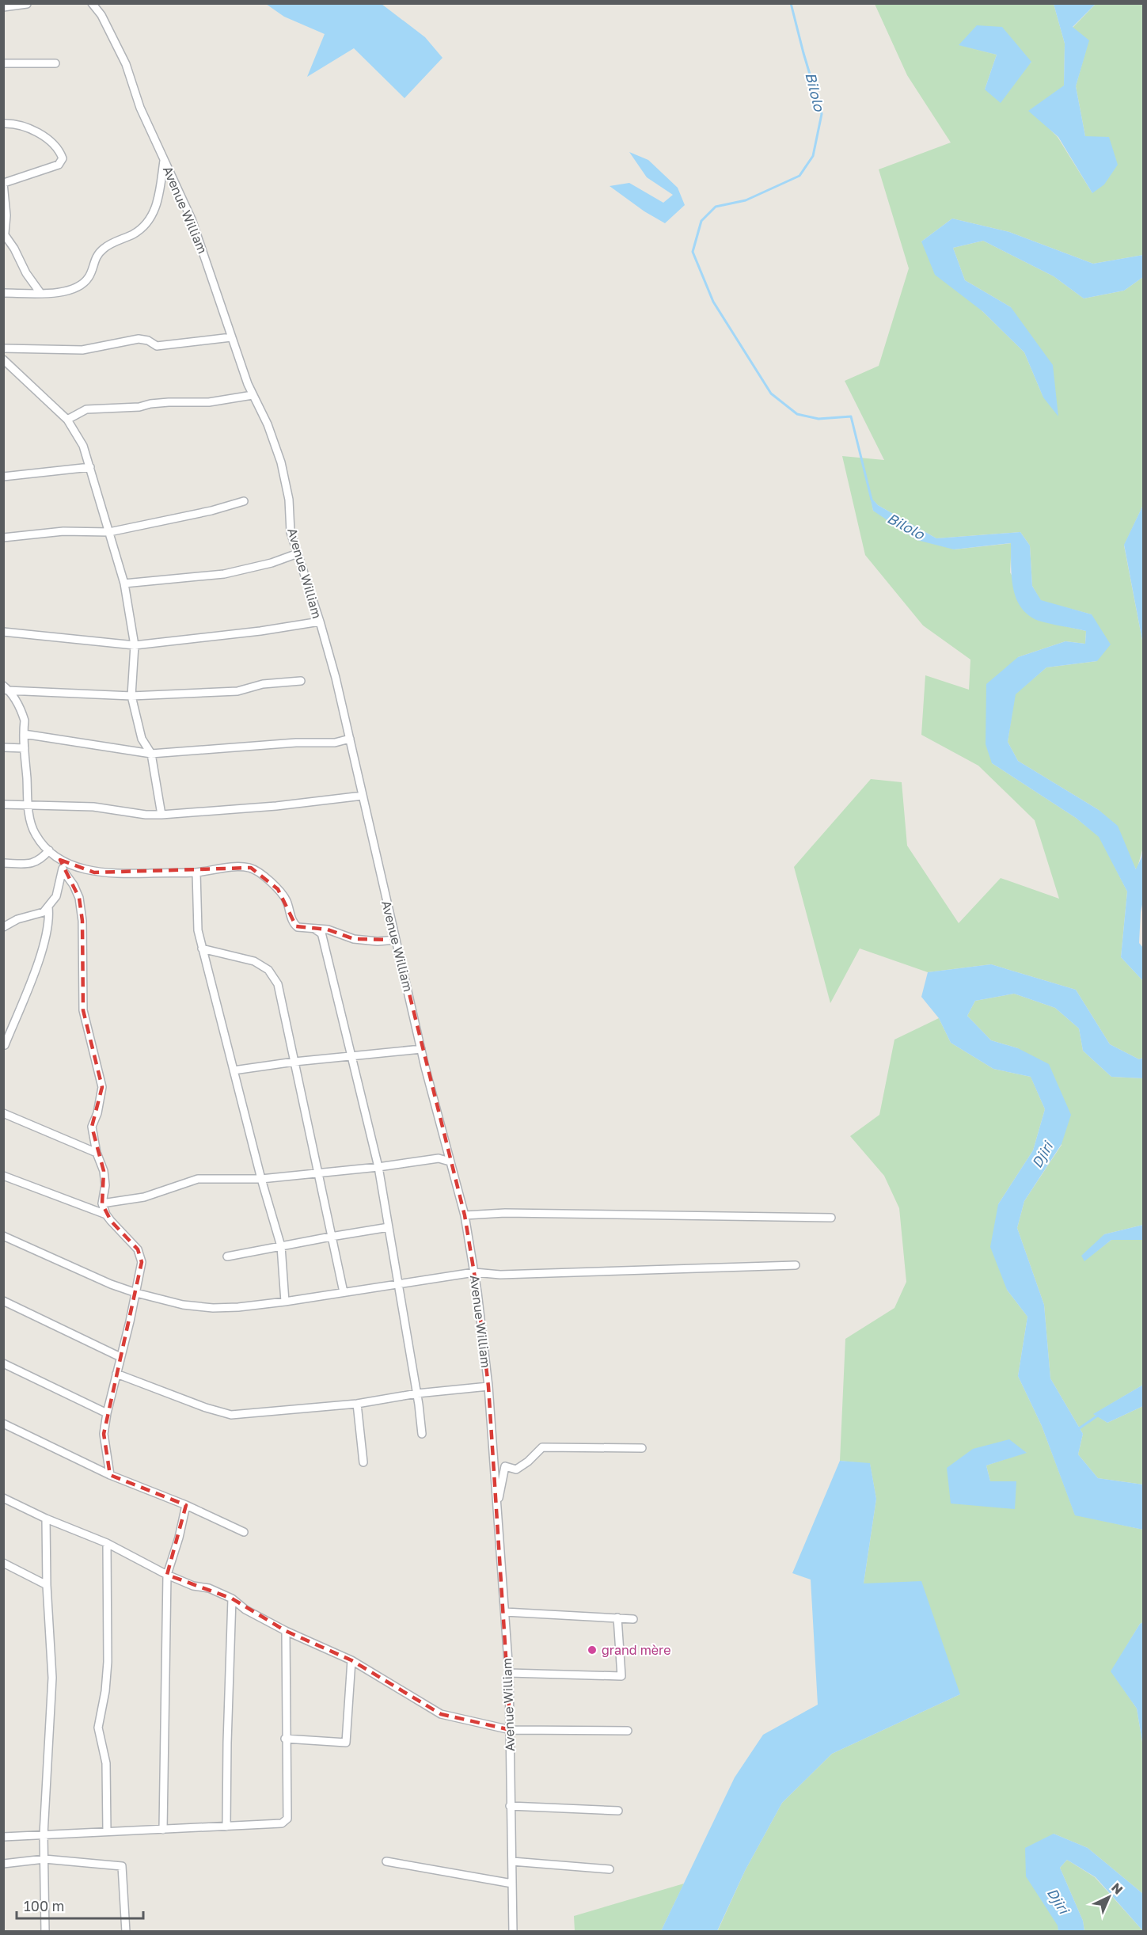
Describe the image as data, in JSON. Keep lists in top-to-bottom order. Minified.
{"streets":{"street":["Avenue William"]},"water":["Bilolo","Djiri"],"places":["grand mère"],"scale_bar":"100 m","north":"top right"}
